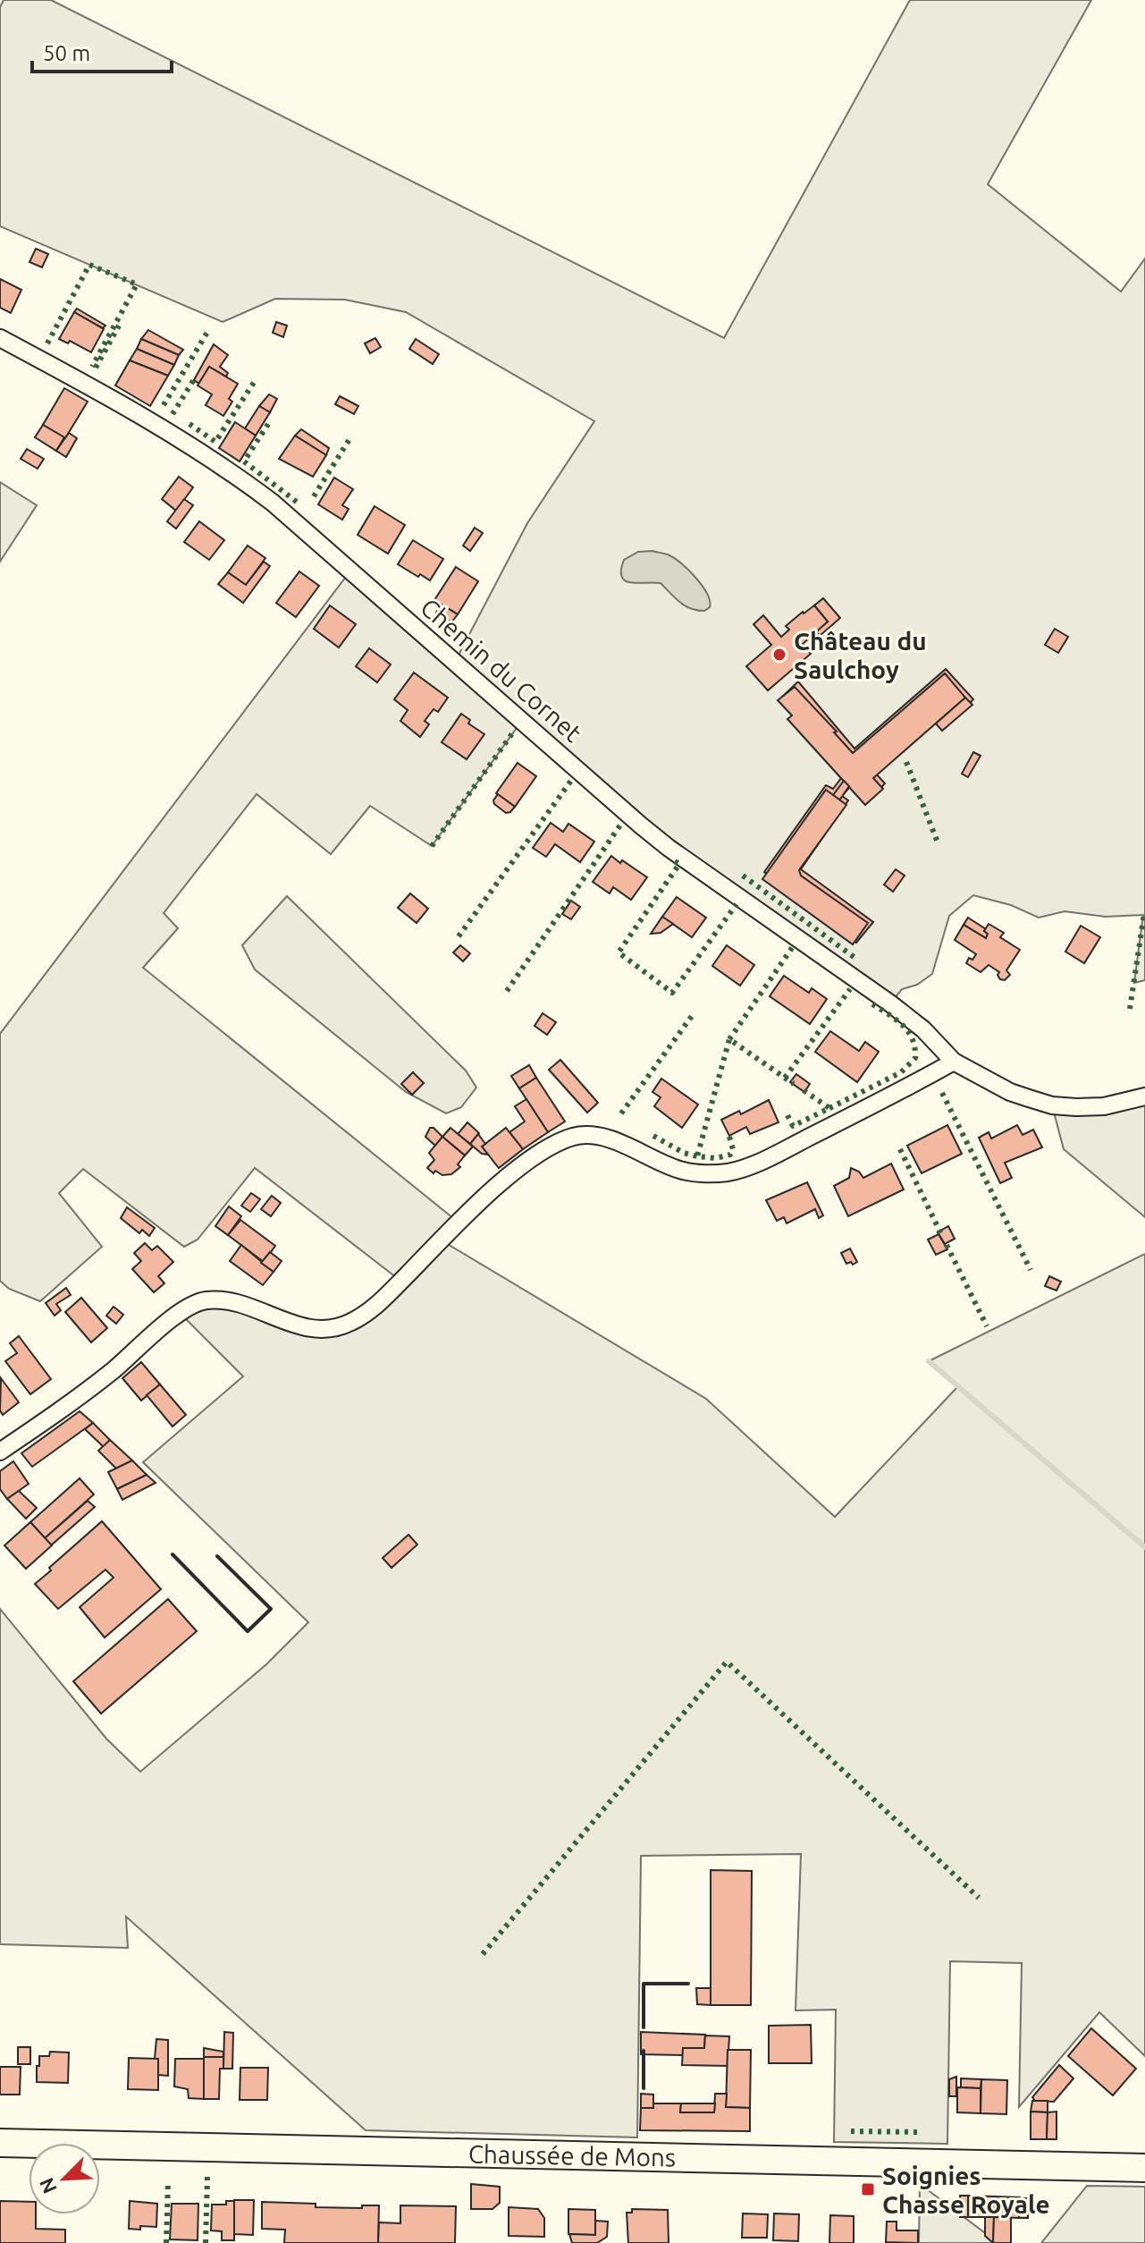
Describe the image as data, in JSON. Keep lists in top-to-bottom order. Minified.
{"streets":{"main road":["Chaussée de Mons"],"street":["Chemin du Cornet"]},"places":{"other":["Château du Saulchoy"],"transit":["Soignies Chasse Royale"]},"scale_bar":"50 m","north":"bottom left"}
